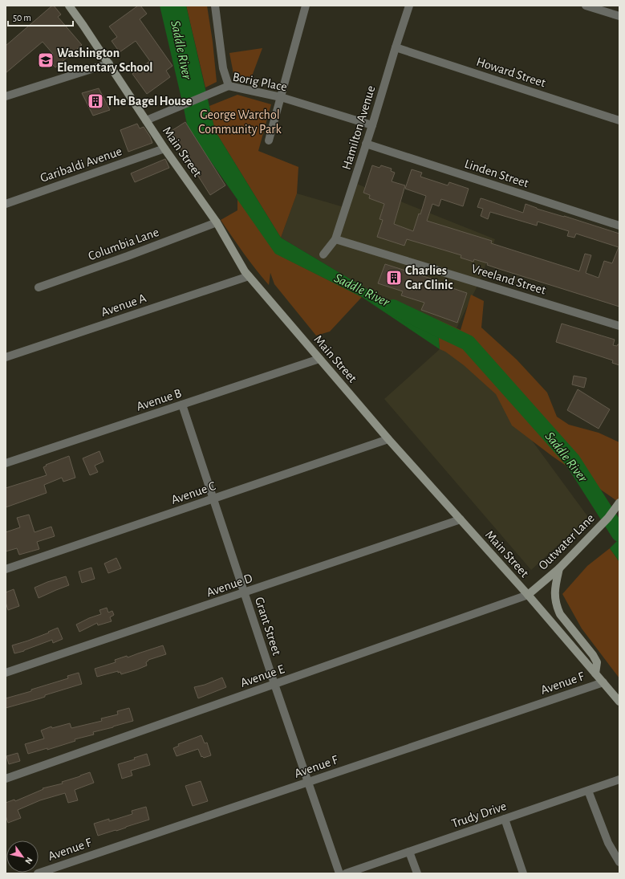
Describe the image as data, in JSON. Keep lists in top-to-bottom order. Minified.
{"streets":{"street":["Howard Street","Borig Place","Hamilton Avenue","Main Street","Garibaldi Avenue","Linden Street","Columbia Lane","Vreeland Street","Avenue A","Avenue B","Avenue C","Outwater Lane","Avenue D","Grant Street","Avenue E","Avenue F","Trudy Drive"]},"crossings":[["Howard Street","Hamilton Avenue"],["Borig Place","Hamilton Avenue"],["Borig Place","Main Street"],["Hamilton Avenue","Linden Street"],["Hamilton Avenue","Vreeland Street"],["Main Street","Garibaldi Avenue"],["Main Street","Columbia Lane"],["Main Street","Avenue A"],["Main Street","Avenue B"],["Main Street","Avenue C"],["Main Street","Outwater Lane"],["Main Street","Avenue D"],["Main Street","Avenue E"],["Main Street","Avenue F"],["Avenue B","Grant Street"],["Avenue C","Grant Street"],["Outwater Lane","Avenue E"],["Avenue D","Grant Street"],["Grant Street","Avenue E"],["Grant Street","Avenue F"]],"water":["Saddle River"],"parks":["George Warchol Community Park"],"places":{"school or university":["Washington Elementary School"],"building":["The Bagel House","Charlies Car Clinic"]},"scale_bar":"50 m","north":"bottom right"}
